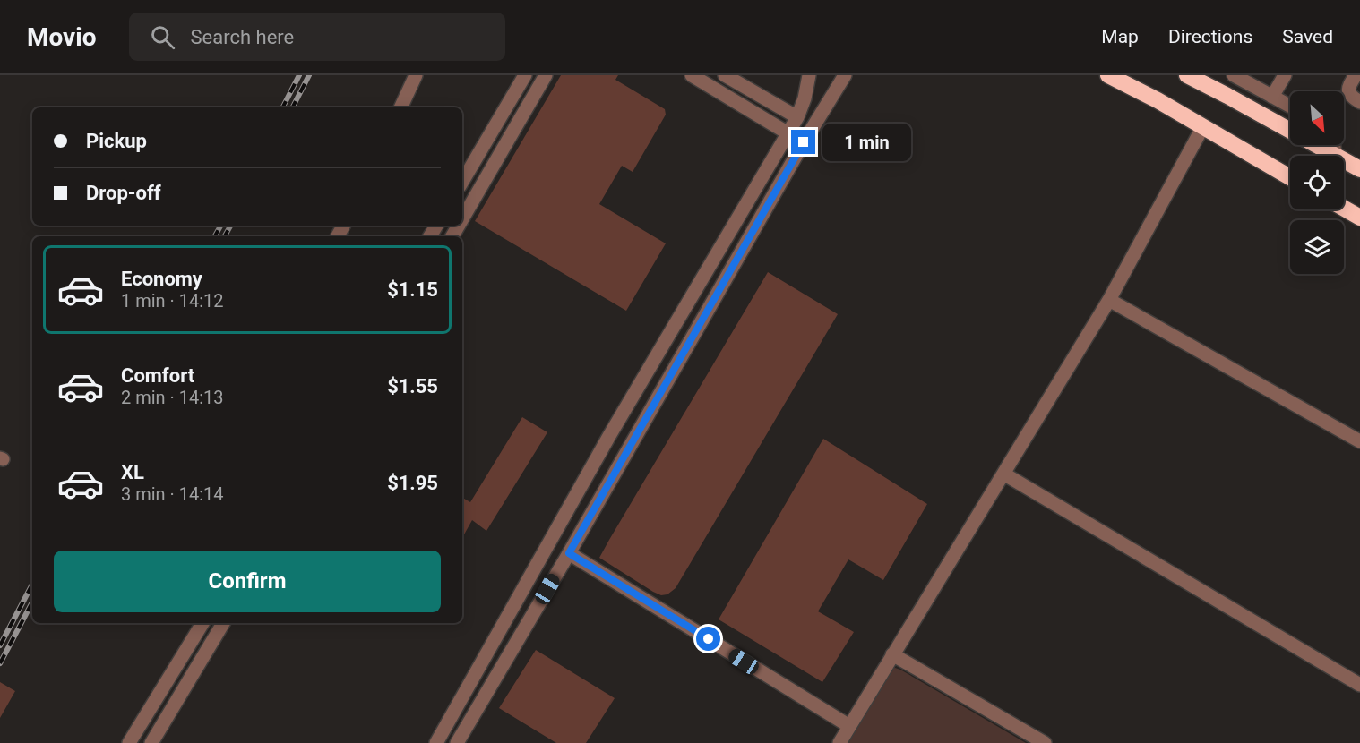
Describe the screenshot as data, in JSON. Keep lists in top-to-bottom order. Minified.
{"north":"bottom right","page":{"header":"Movio","search":"Search here","nav":["Map","Directions","Saved"],"banner":["Pickup","Drop-off"],"bubble":"1 min","list":[{"name":"Economy","note":"1 min · 14:12","value":"$1.15"},{"name":"Comfort","note":"2 min · 14:13","value":"$1.55"},{"name":"XL","note":"3 min · 14:14","value":"$1.95"}],"buttons":"Confirm"}}
